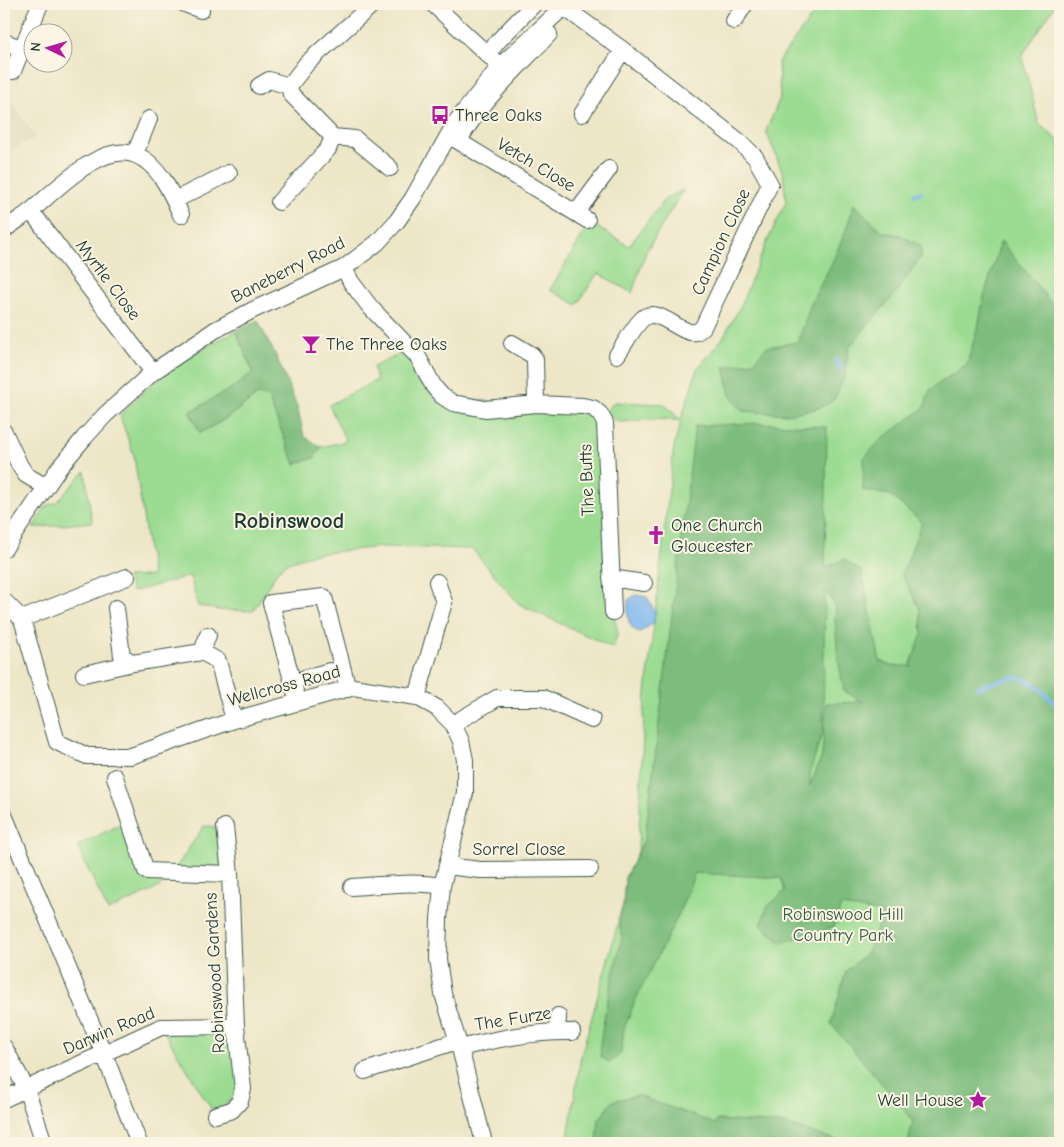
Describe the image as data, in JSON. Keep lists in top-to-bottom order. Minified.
{"streets":{"street":["Vetch Close","Campion Close","Baneberry Road","Myrtle Close","The Butts","Wellcross Road","Sorrel Close","Robinswood Gardens","The Furze","Darwin Road"]},"crossings":[["Vetch Close","Baneberry Road"],["Campion Close","Baneberry Road"],["Baneberry Road","Myrtle Close"],["Baneberry Road","The Butts"],["Wellcross Road","Sorrel Close"],["Wellcross Road","The Furze"],["Robinswood Gardens","Darwin Road"]],"districts":["Robinswood"],"parks":["Robinswood Hill Country Park"],"places":{"bus stop":["Three Oaks"],"bar":["The Three Oaks"],"church":["One Church Gloucester"],"place":["Well House"]},"north":"left"}
